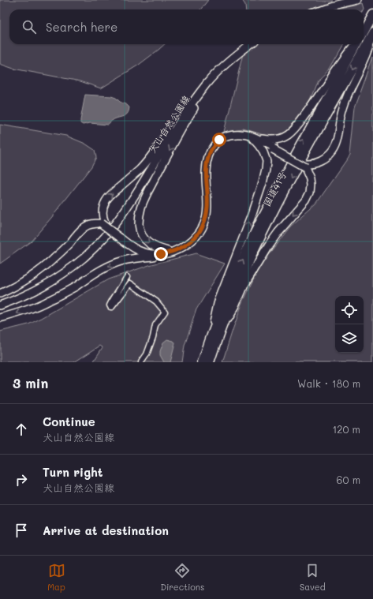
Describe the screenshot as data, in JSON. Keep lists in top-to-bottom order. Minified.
{"streets":{"highway":["国道41号"],"main road":["犬山自然公園線"]},"page":{"search":"Search here","heading":["3 min","Walk · 180 m"],"list":[["Continue","犬山自然公園線","120 m"],["Turn right","犬山自然公園線","60 m"],"Arrive at destination"],"nav":["Map","Directions","Saved"]}}
